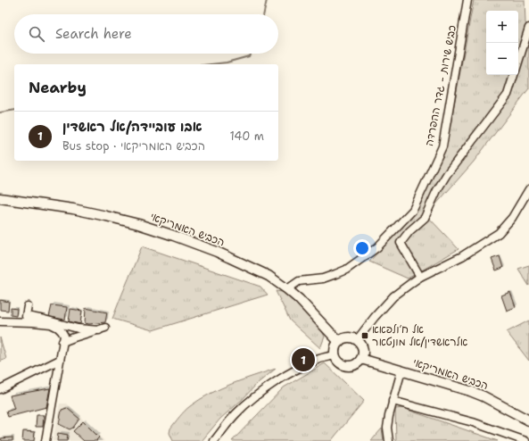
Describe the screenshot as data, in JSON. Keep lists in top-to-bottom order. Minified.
{"streets":{"main road":["הכביש האמריקאי"],"street":["כביש שירות - גדר ההפרדה"]},"crossings":[["כביש שירות - גדר ההפרדה","הכביש האמריקאי"]],"places":{"transit":["אל ח׳ולפאא אלראשדין/אל מונטאר"]},"page":{"map_buttons":["+","−"],"search":"Search here","heading":"Nearby","list":[{"mark":"1","name":"אבו עוביידה/אל ראשדין","note":"Bus stop · הכביש האמריקאי","value":"140 m"}],"pins":"1"}}
